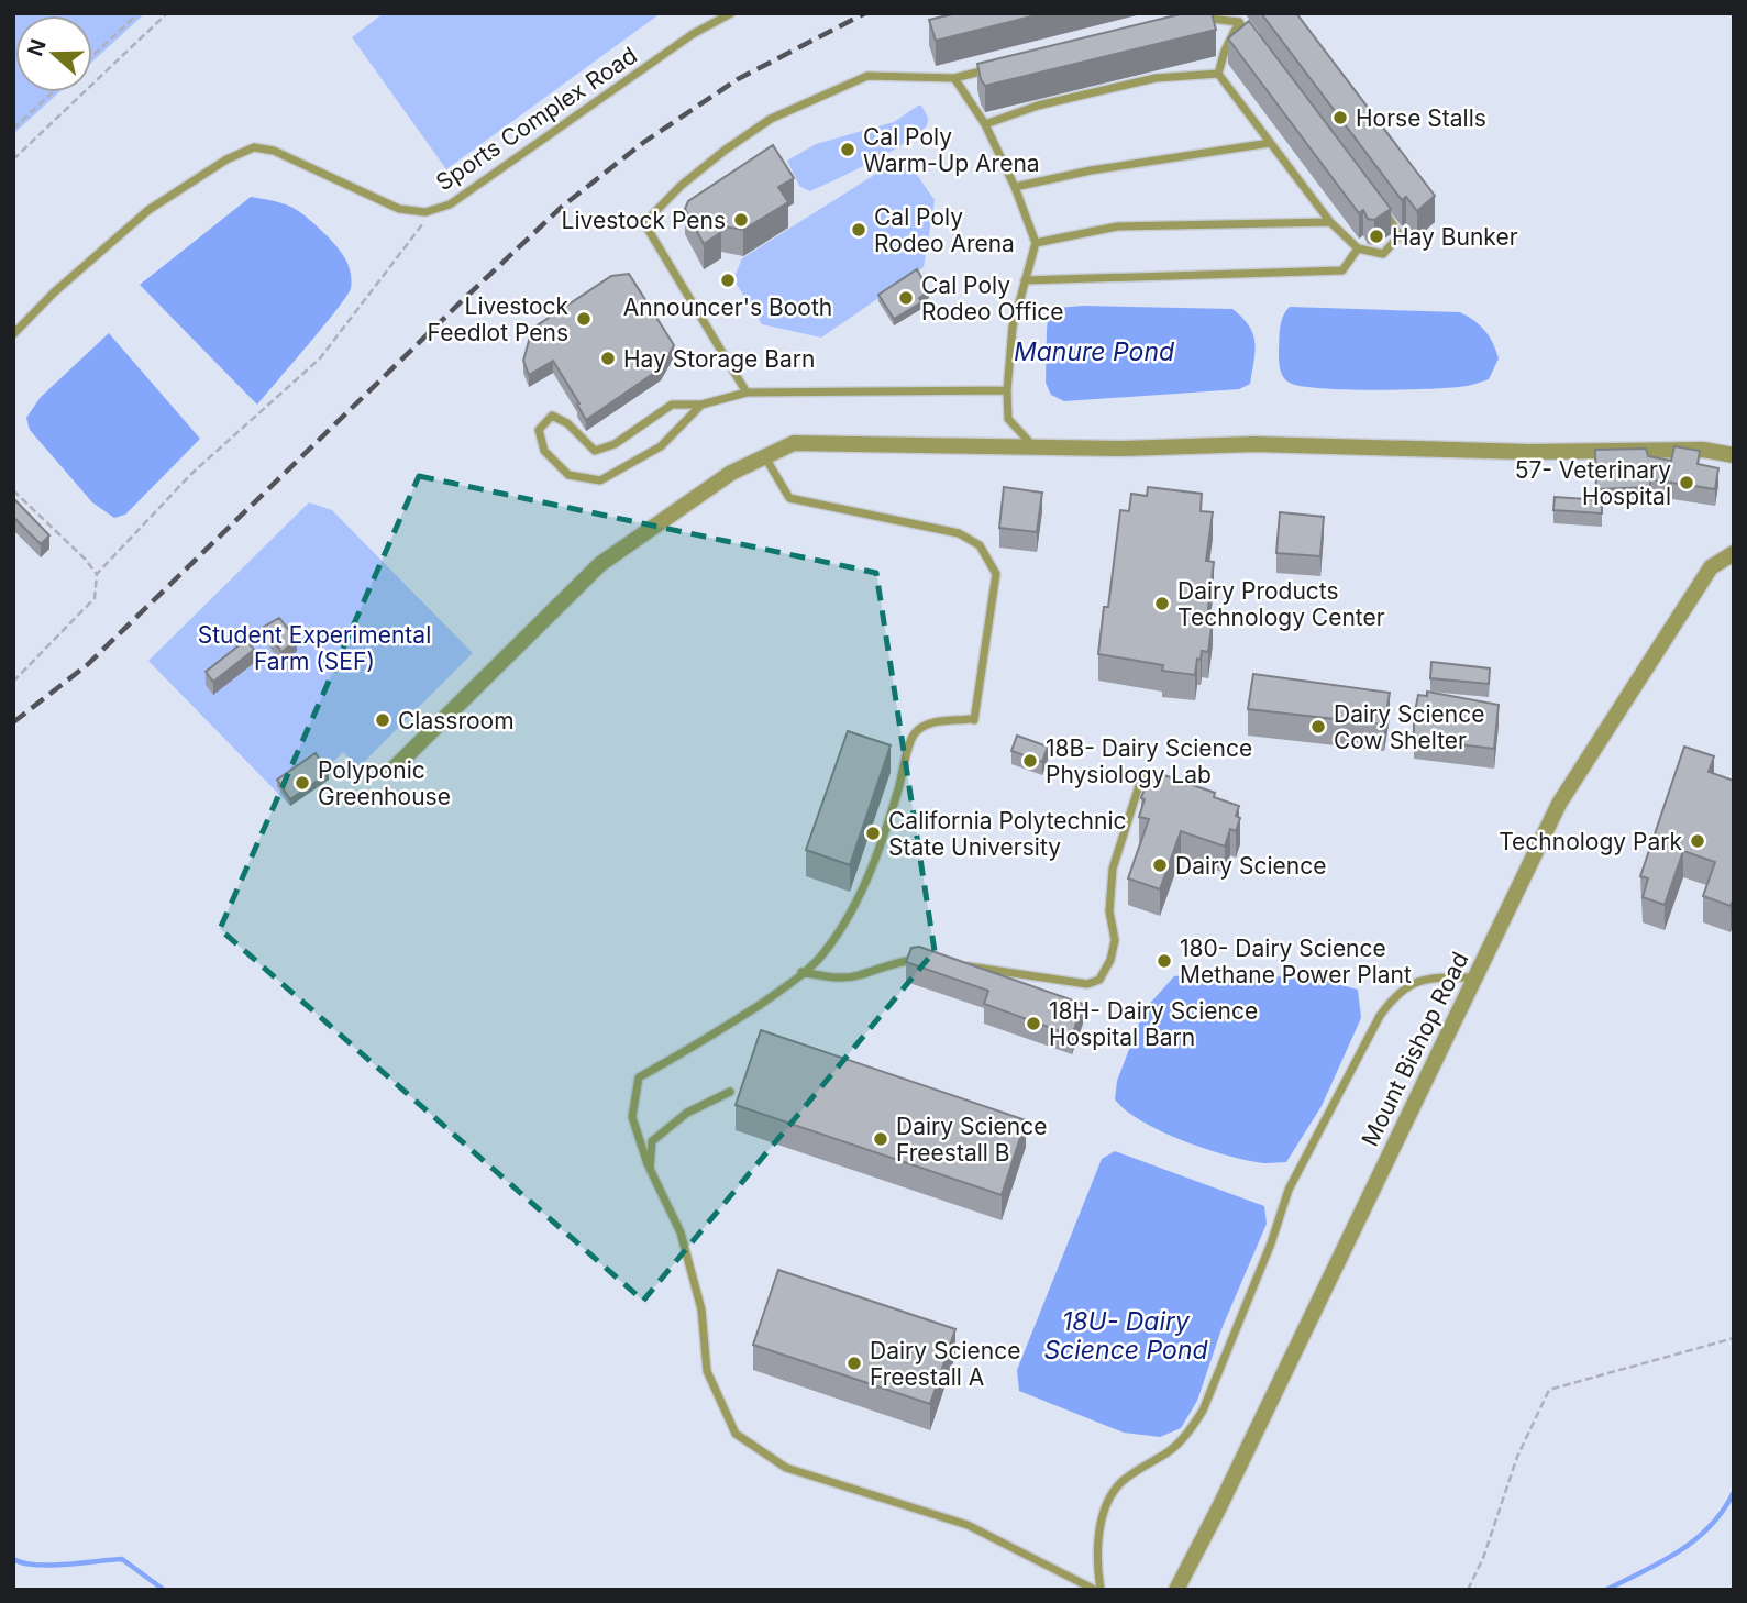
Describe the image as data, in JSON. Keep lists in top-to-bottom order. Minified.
{"streets":{"street":["Mount Bishop Road"],"lane":["Sports Complex Road"]},"water":["Manure Pond","18U- Dairy Science Pond"],"parks":["Student Experimental Farm (SEF)"],"places":["Horse Stalls","Cal Poly Warm-Up Arena","Livestock Pens","Cal Poly Rodeo Arena","Hay Bunker","Announcer's Booth","Cal Poly Rodeo Office","Livestock Feedlot Pens","Hay Storage Barn","57- Veterinary Hospital","Dairy Products Technology Center","Classroom","Dairy Science Cow Shelter","18B- Dairy Science Physiology Lab","Polyponic Greenhouse","California Polytechnic State University","Technology Park","Dairy Science","180- Dairy Science Methane Power Plant","18H- Dairy Science Hospital Barn","Dairy Science Freestall B","Dairy Science Freestall A"],"north":"left"}
